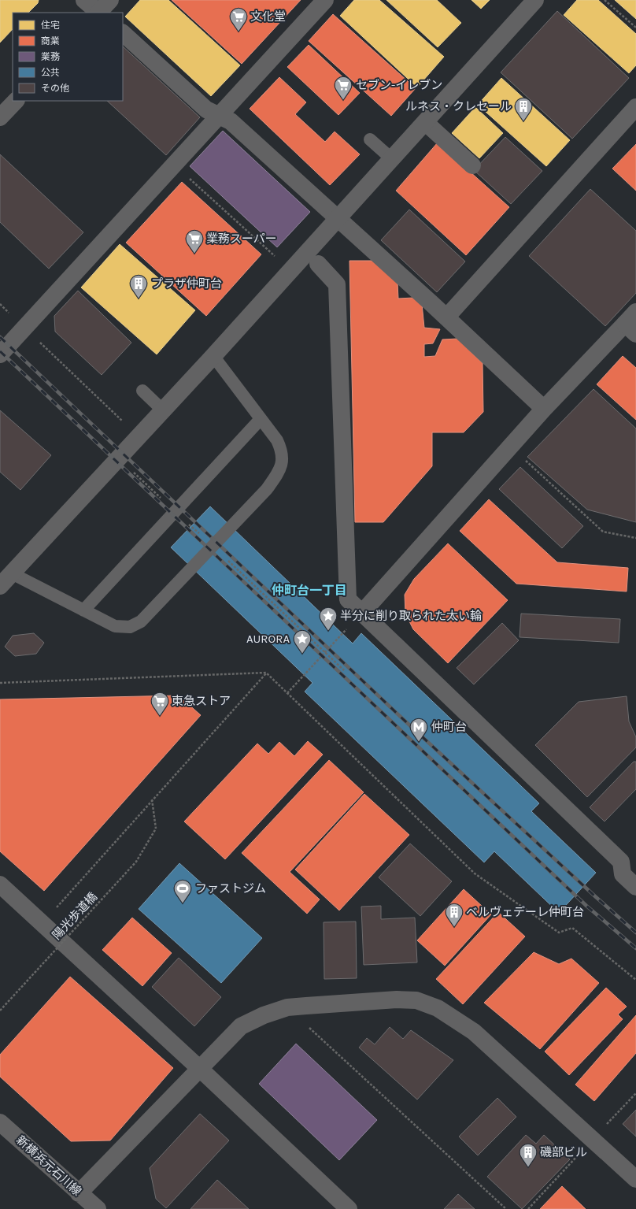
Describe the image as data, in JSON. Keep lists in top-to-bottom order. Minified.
{"streets":{"street":["新横浜元石川線"],"path":["陽光歩道橋"]},"districts":["仲町台一丁目"],"places":{"supermarket":["文化堂","セブン-イレブン","業務スーパー","東急ストア"],"building":["ルネス・クレセール","プラザ仲町台","ベルヴェデーレ仲町台","磯部ビル"],"place":["半分に削り取られた太い輪","AURORA"],"metro station":["仲町台"],"sports":["ファストジム"]},"legend":["住宅","商業","業務","公共","その他"]}
